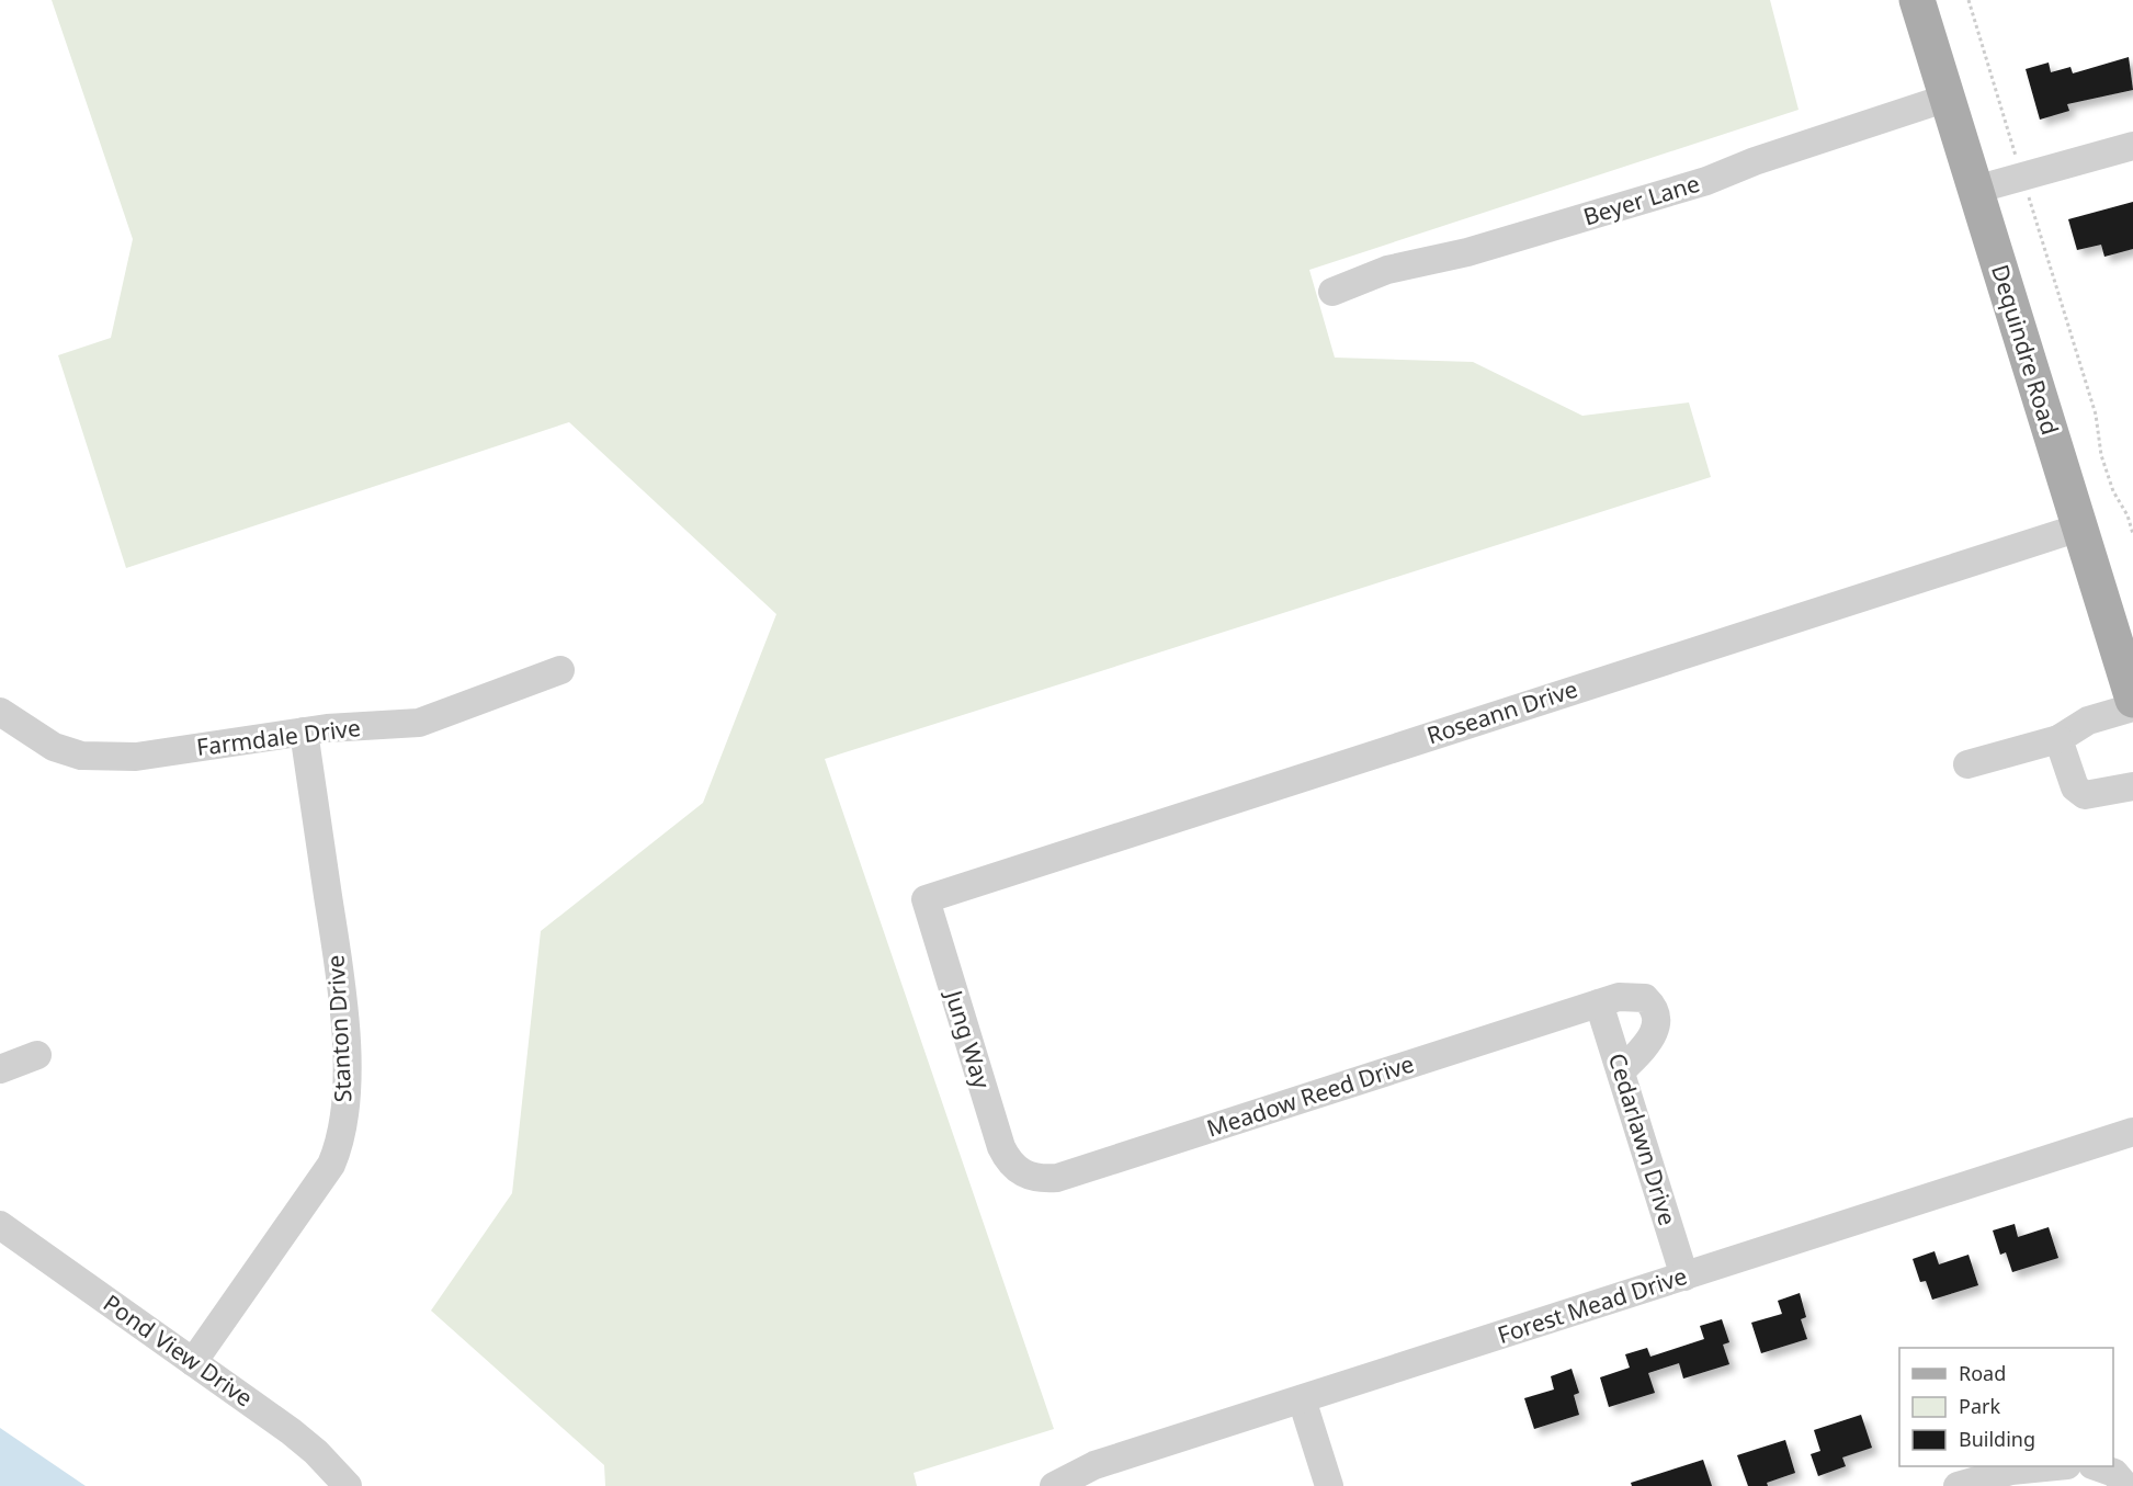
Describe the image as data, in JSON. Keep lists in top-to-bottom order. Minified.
{"streets":{"main road":["Dequindre Road"],"street":["Beyer Lane","Roseann Drive","Farmdale Drive","Stanton Drive","Jung Way","Meadow Reed Drive","Cedarlawn Drive","Forest Mead Drive","Pond View Drive"]},"crossings":[["Beyer Lane","Dequindre Road"],["Dequindre Road","Roseann Drive"],["Roseann Drive","Jung Way"],["Farmdale Drive","Stanton Drive"],["Stanton Drive","Pond View Drive"],["Jung Way","Meadow Reed Drive"],["Meadow Reed Drive","Cedarlawn Drive"],["Cedarlawn Drive","Forest Mead Drive"]],"legend":["Road","Park","Building"]}
